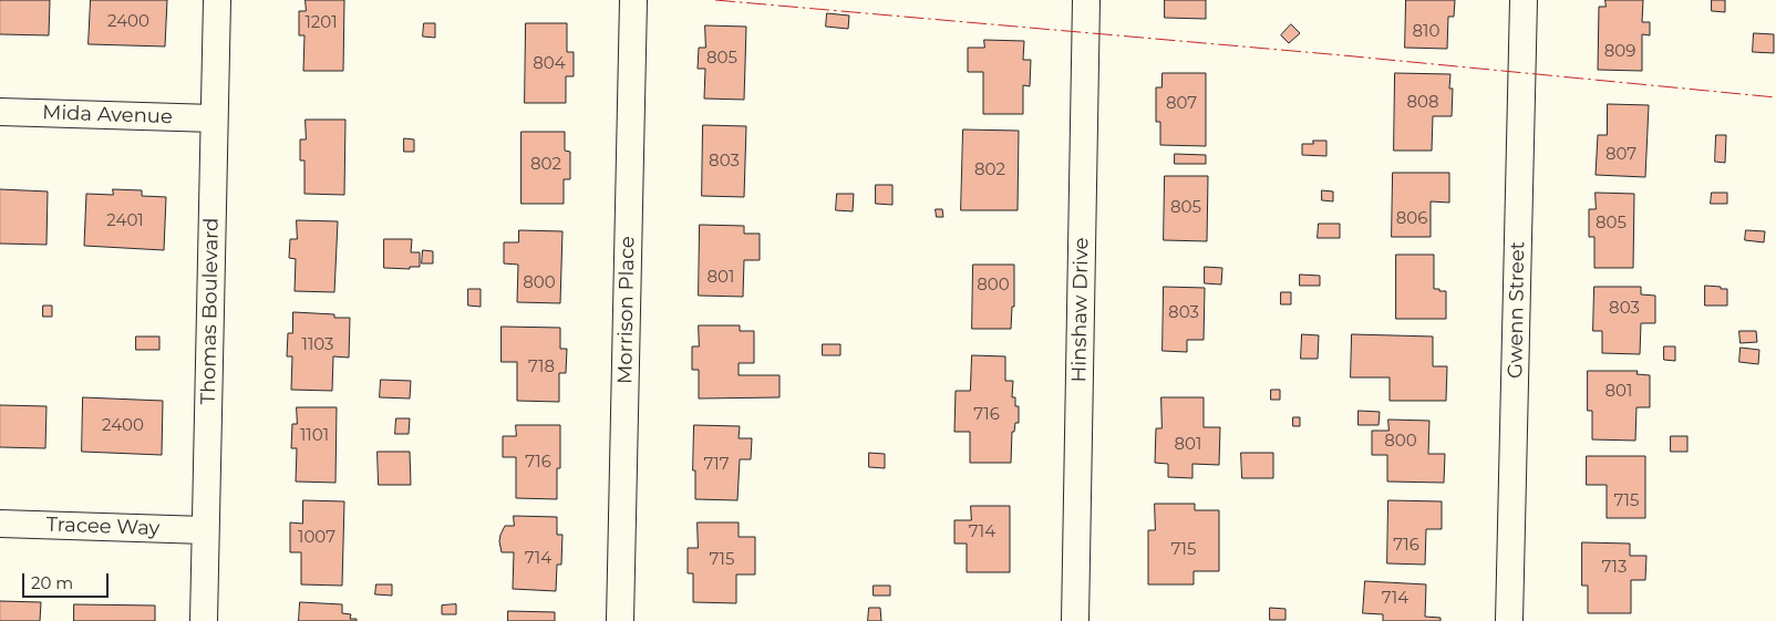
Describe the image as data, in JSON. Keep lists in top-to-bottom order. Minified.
{"streets":{"street":["Mida Avenue","Morrison Place","Hinshaw Drive","Gwenn Street","Thomas Boulevard","Tracee Way"]},"crossings":[["Mida Avenue","Thomas Boulevard"],["Thomas Boulevard","Tracee Way"]],"house_numbers":["2400","1201","810","809","805","804","808","807","807","803","802","802","805","806","2401","805","801","800","800","803","803","1103","718","801","716","2400","1101","800","801","716","717","715","714","1007","716","715","714","715","713","714"],"scale_bar":"20 m"}
